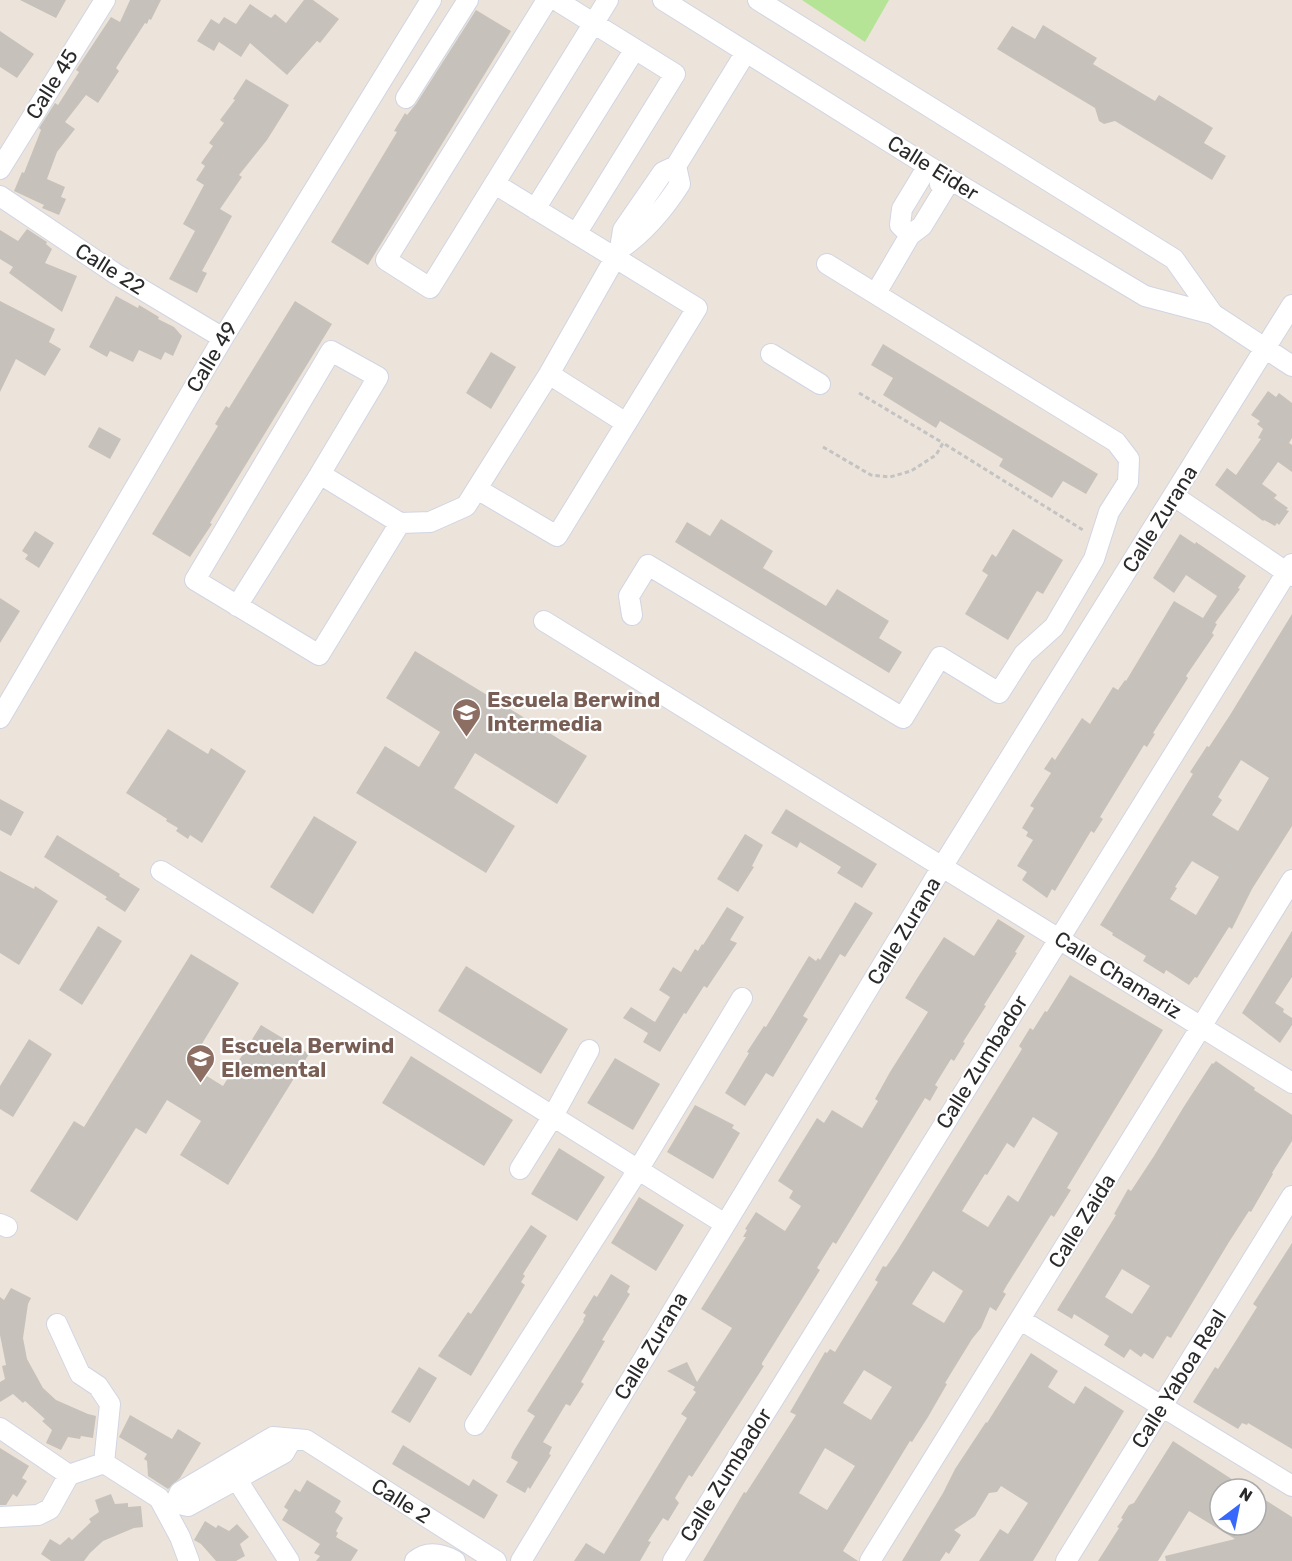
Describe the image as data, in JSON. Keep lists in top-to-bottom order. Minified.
{"streets":{"street":["Calle 45","Calle Eider","Calle 22","Calle 49","Calle Zurana","Calle Chamariz","Calle Zumbador","Calle Zaida","Calle Yaboa Real","Calle 2"]},"crossings":[["Calle Eider","Calle Zurana"],["Calle 22","Calle 49"],["Calle Zurana","Calle Chamariz"],["Calle Chamariz","Calle Zumbador"],["Calle Chamariz","Calle Zaida"]],"places":{"school or university":["Escuela Berwind Intermedia","Escuela Berwind Elemental"]},"north":"top right"}
